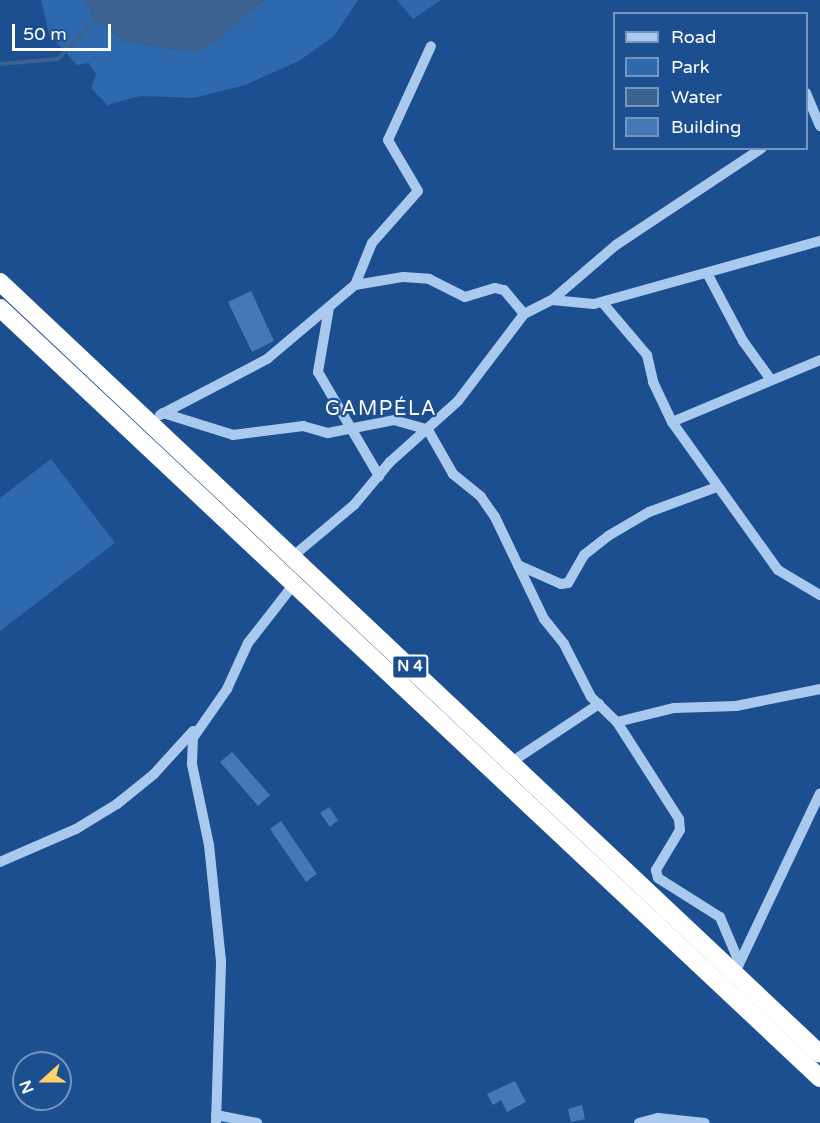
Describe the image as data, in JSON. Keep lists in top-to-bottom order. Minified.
{"streets":{"highway":["N 4"]},"districts":["GAMPÉLA"],"legend":["Road","Park","Water","Building"],"scale_bar":"50 m","north":"left"}
